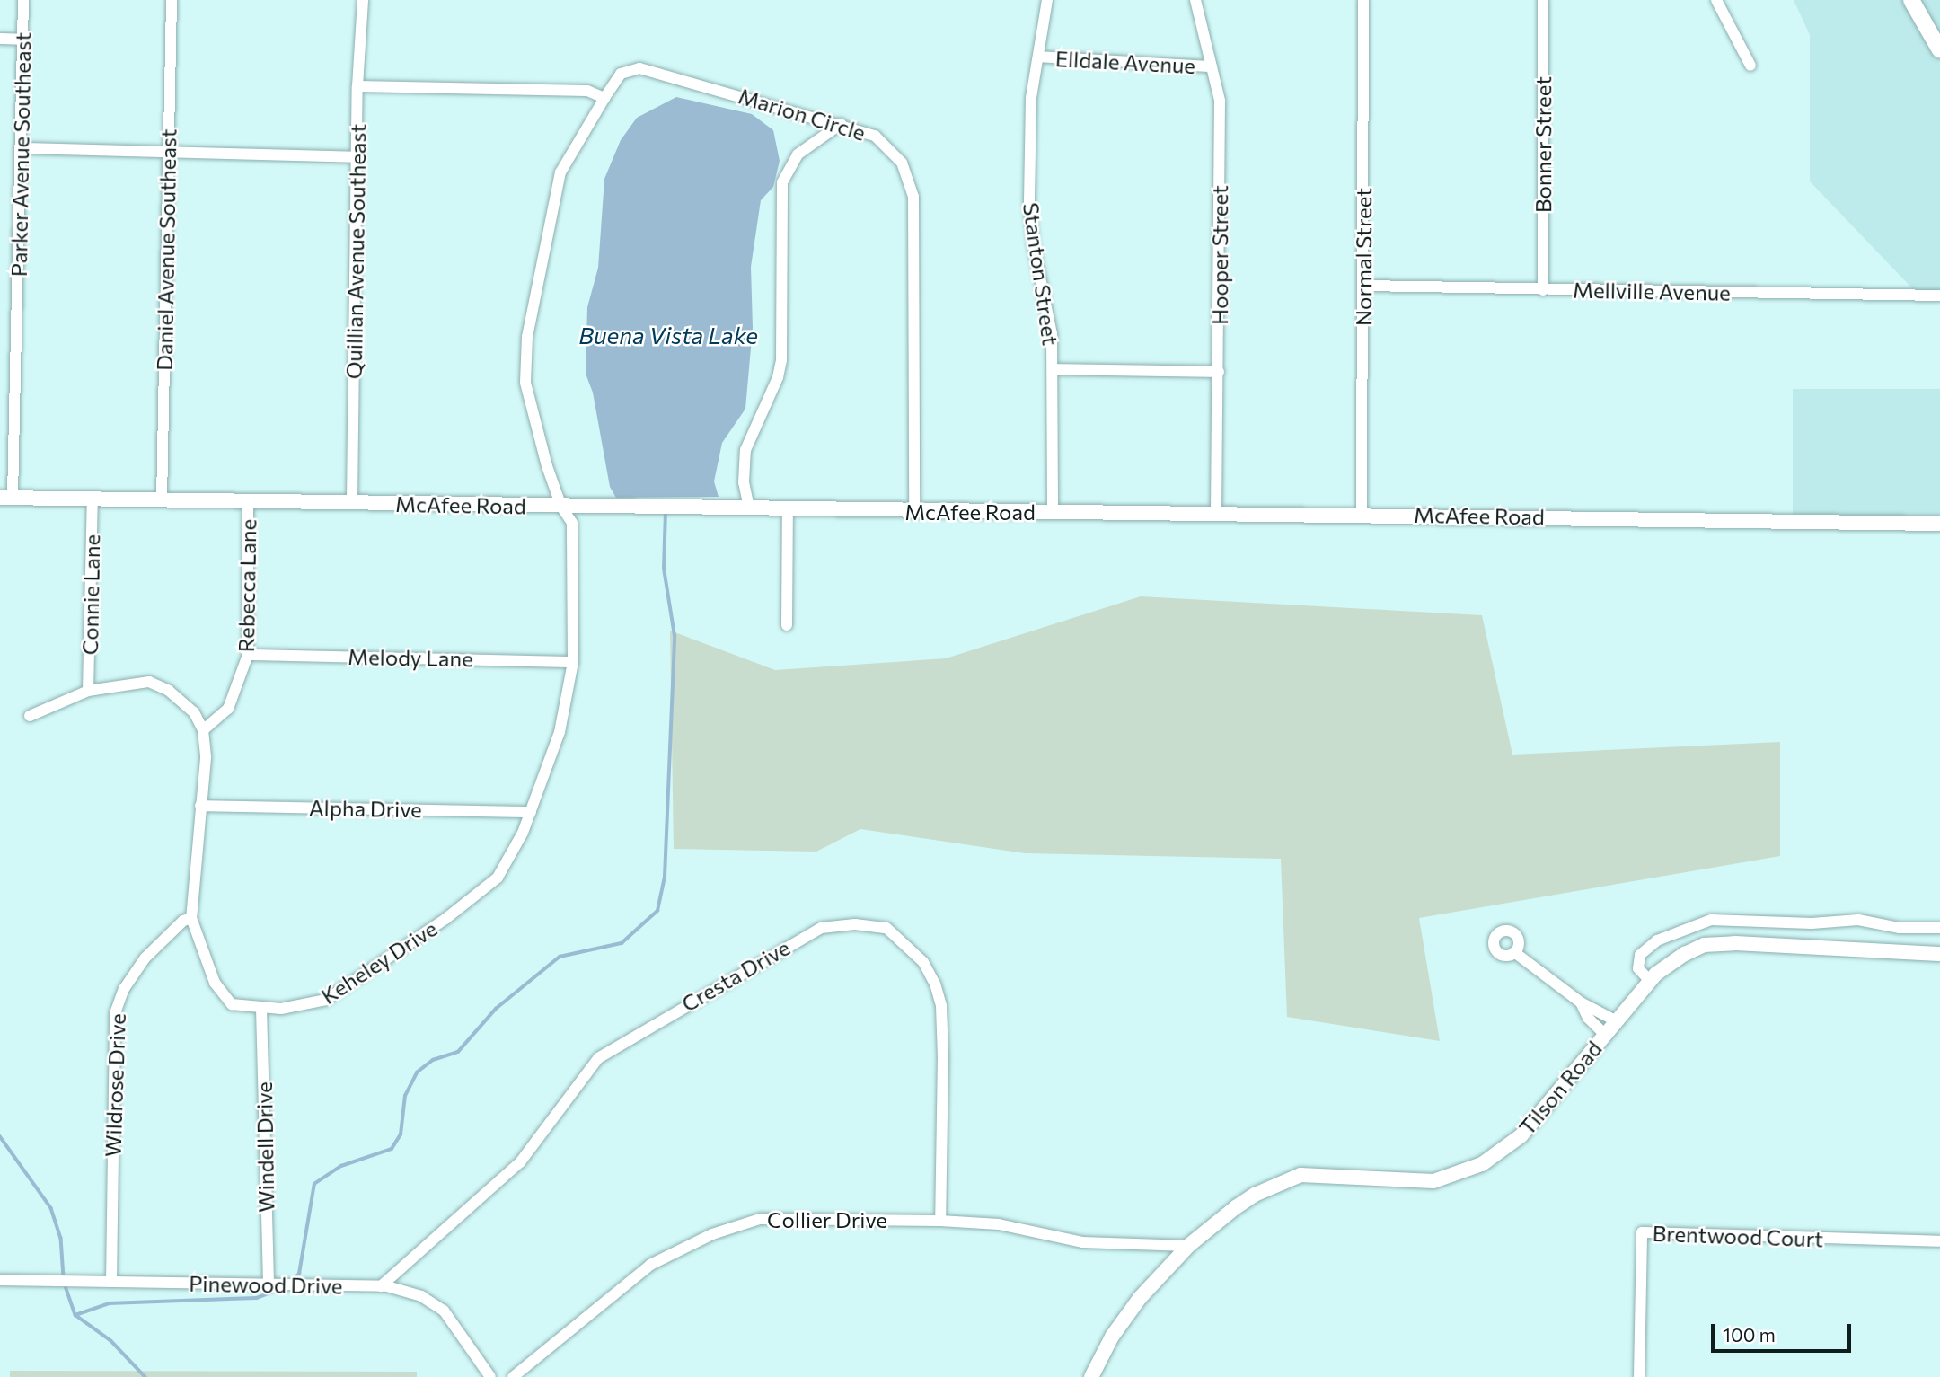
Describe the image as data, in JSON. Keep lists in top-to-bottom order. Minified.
{"streets":{"street":["Elldale Avenue","Marion Circle","Bonner Street","Parker Avenue Southeast","Daniel Avenue Southeast","Quillian Avenue Southeast","Hooper Street","Normal Street","Stanton Street","Mellville Avenue","McAfee Road","Rebecca Lane","Connie Lane","Melody Lane","Alpha Drive","Keheley Drive","Cresta Drive","Wildrose Drive","Tilson Road","Windell Drive","Collier Drive","Brentwood Court","Pinewood Drive"]},"crossings":[["Elldale Avenue","Hooper Street"],["Elldale Avenue","Stanton Street"],["Marion Circle","McAfee Road"],["Marion Circle","Keheley Drive"],["Bonner Street","Mellville Avenue"],["Parker Avenue Southeast","McAfee Road"],["Daniel Avenue Southeast","McAfee Road"],["Quillian Avenue Southeast","McAfee Road"],["Hooper Street","McAfee Road"],["Normal Street","Mellville Avenue"],["Normal Street","McAfee Road"],["Stanton Street","McAfee Road"],["McAfee Road","Rebecca Lane"],["McAfee Road","Connie Lane"],["McAfee Road","Keheley Drive"],["Rebecca Lane","Melody Lane"],["Rebecca Lane","Keheley Drive"],["Melody Lane","Keheley Drive"],["Alpha Drive","Keheley Drive"],["Keheley Drive","Wildrose Drive"],["Keheley Drive","Windell Drive"],["Cresta Drive","Collier Drive"],["Cresta Drive","Pinewood Drive"],["Wildrose Drive","Pinewood Drive"],["Tilson Road","Collier Drive"],["Windell Drive","Pinewood Drive"]],"water":["Buena Vista Lake"],"scale_bar":"100 m"}
